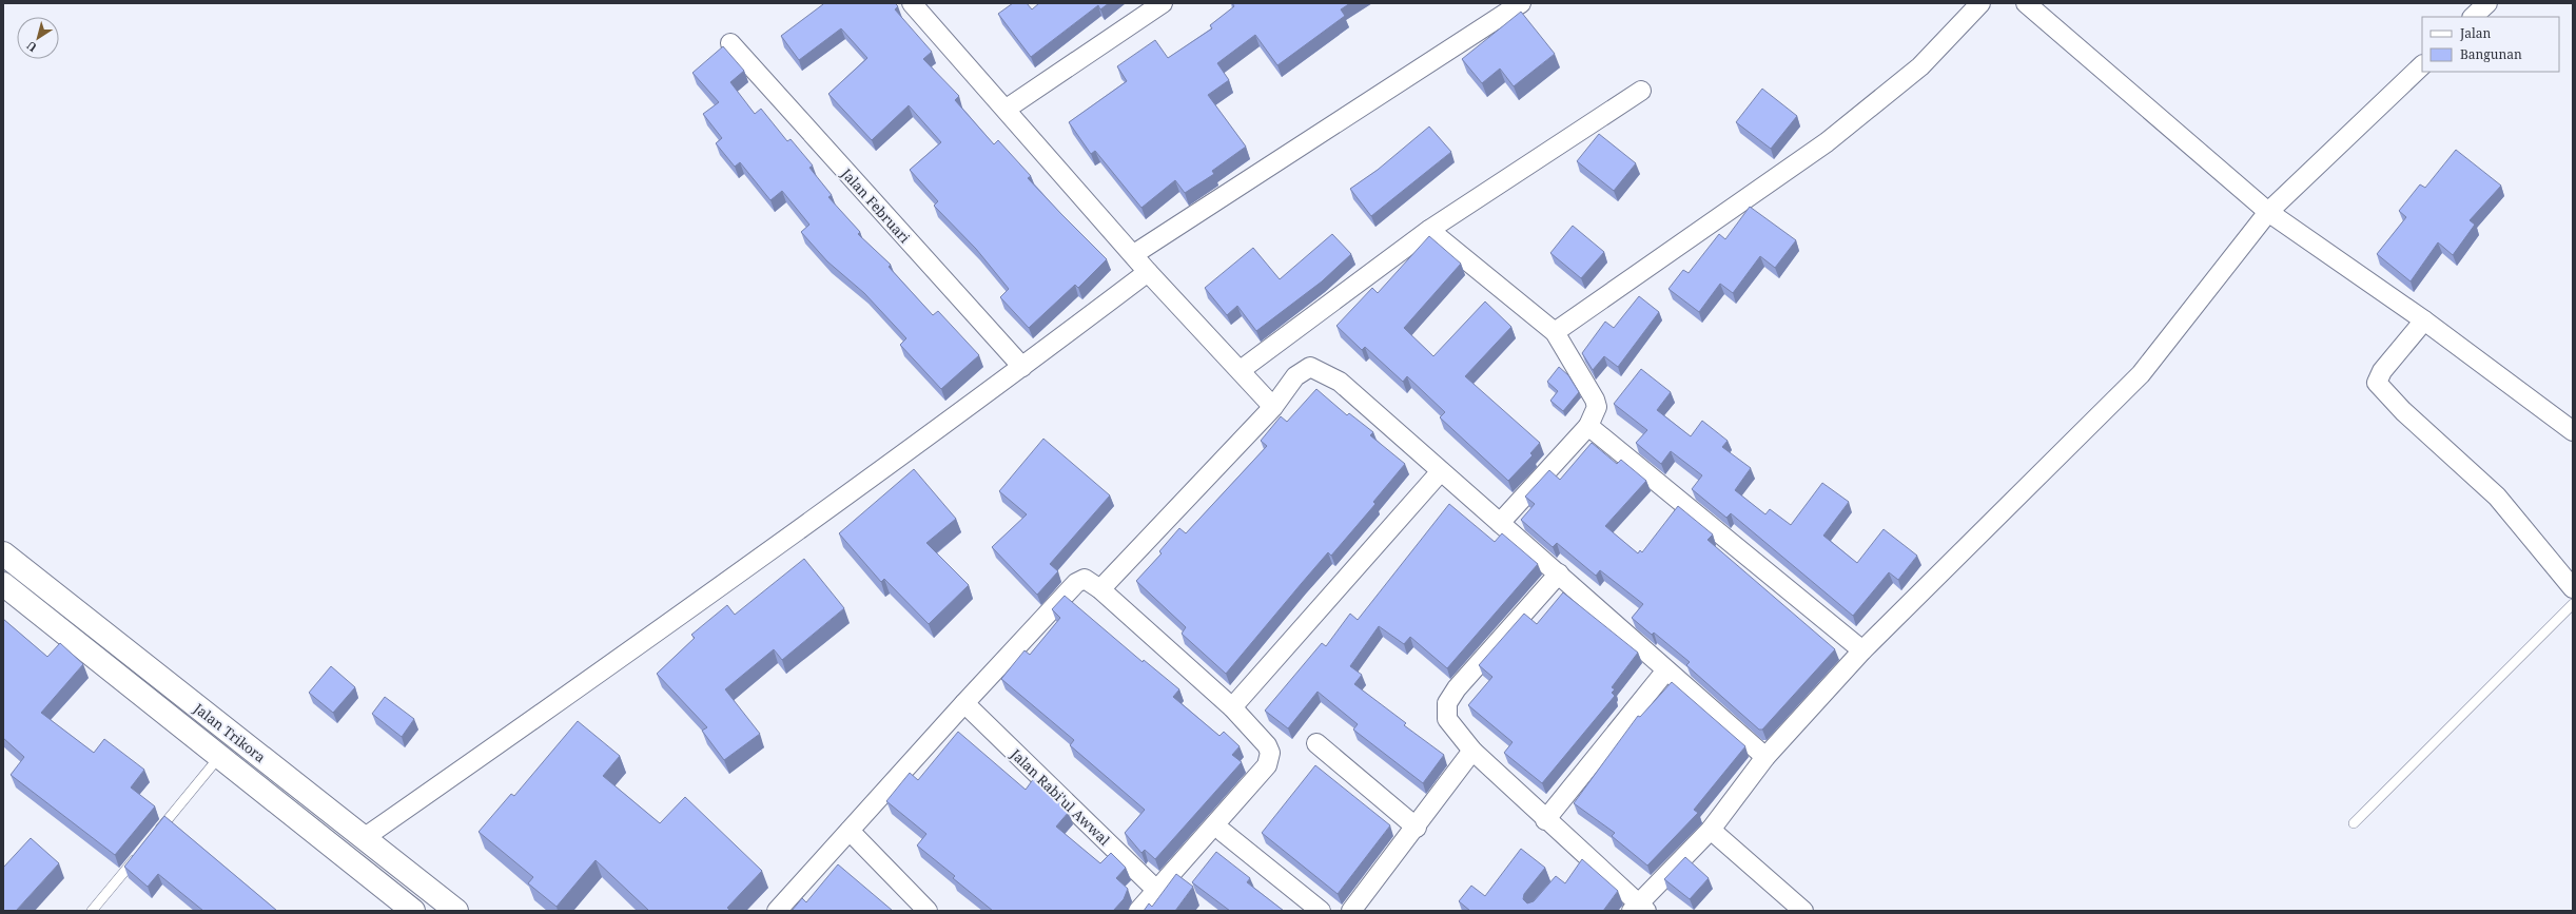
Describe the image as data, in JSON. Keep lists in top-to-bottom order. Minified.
{"streets":{"main road":["Jalan Trikora"],"street":["Jalan Februari","Jalan Rabi'ul Awwal"]},"legend":["Jalan","Bangunan"],"north":"bottom left"}
